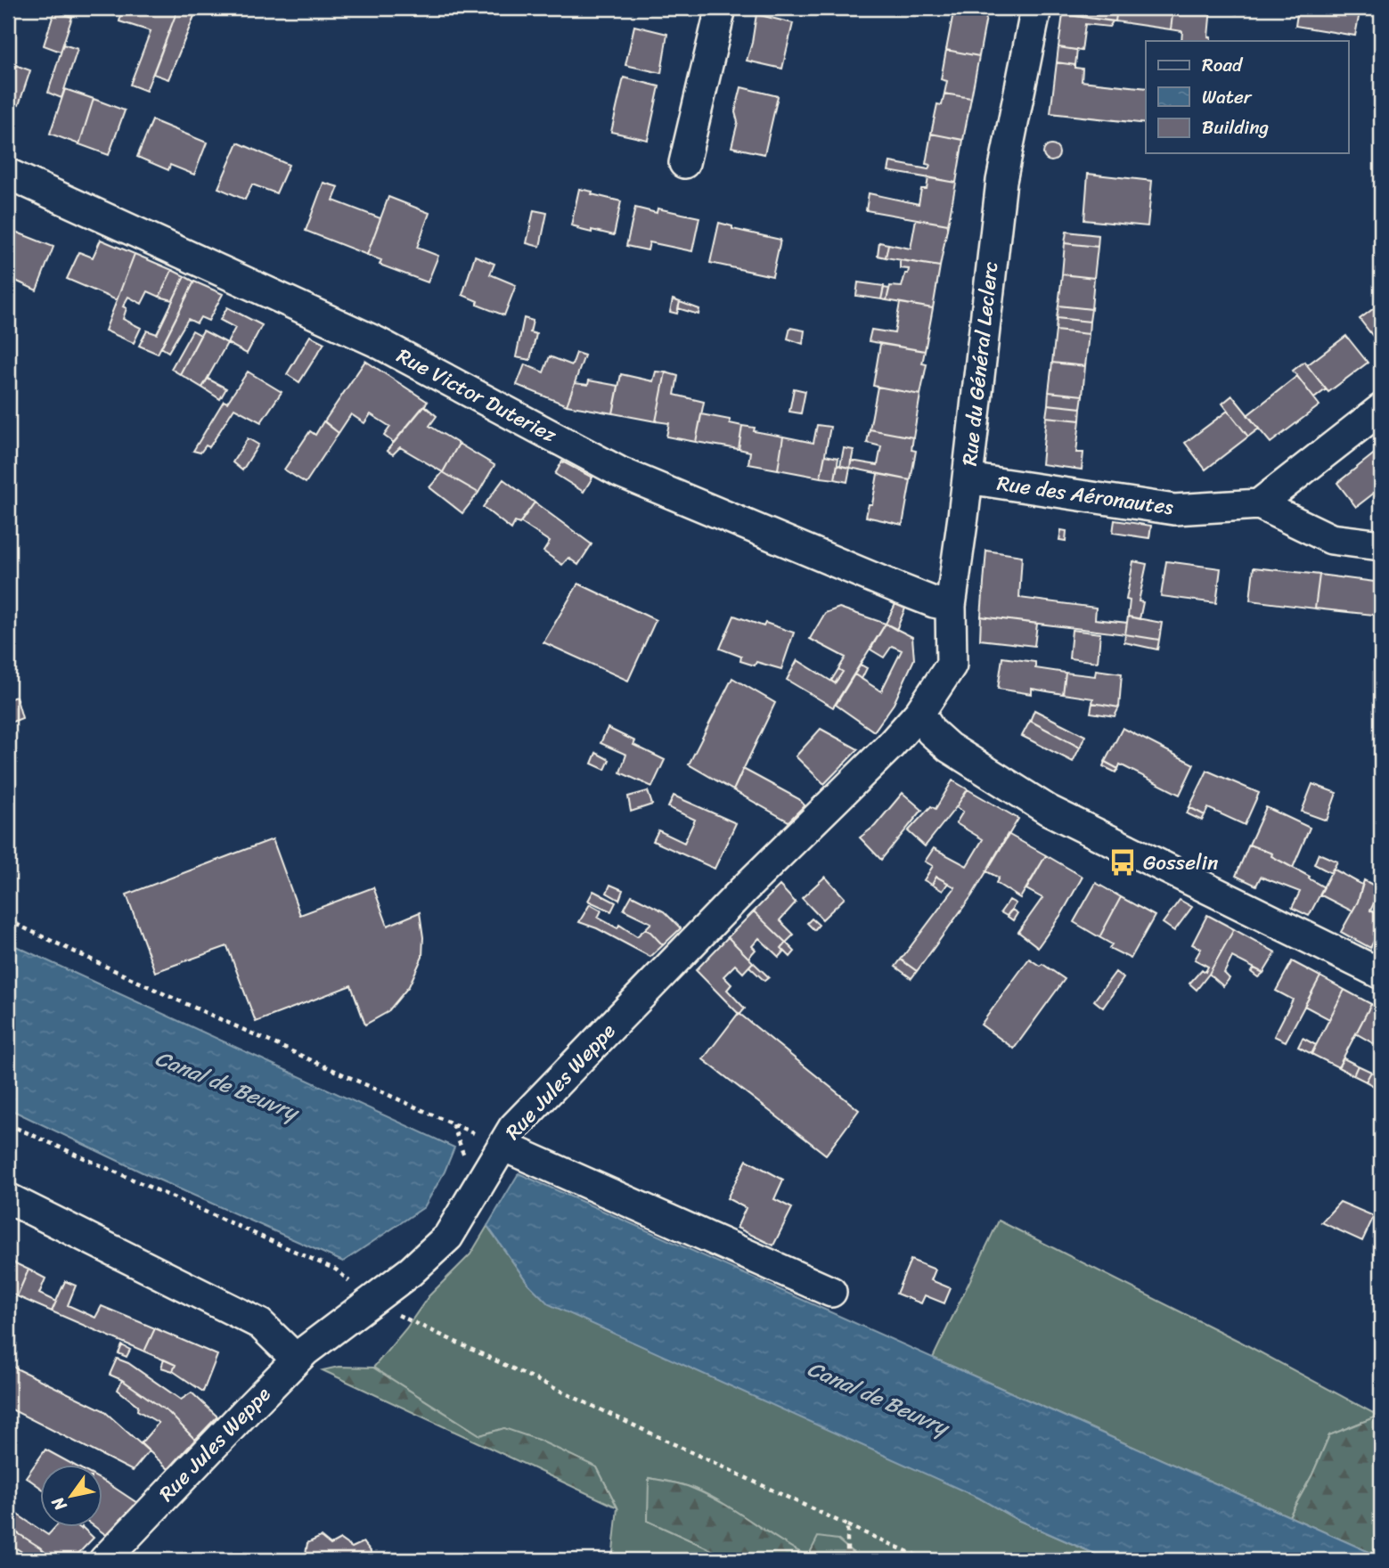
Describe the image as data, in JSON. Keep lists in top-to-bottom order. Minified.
{"streets":{"street":["Rue du Général Leclerc","Rue Victor Duteriez","Rue des Aéronautes","Rue Jules Weppe"]},"crossings":[["Rue du Général Leclerc","Rue Victor Duteriez"],["Rue du Général Leclerc","Rue des Aéronautes"],["Rue du Général Leclerc","Rue Jules Weppe"]],"water":["Canal de Beuvry"],"places":{"bus stop":["Gosselin"]},"legend":["Road","Water","Building"],"north":"bottom left"}
